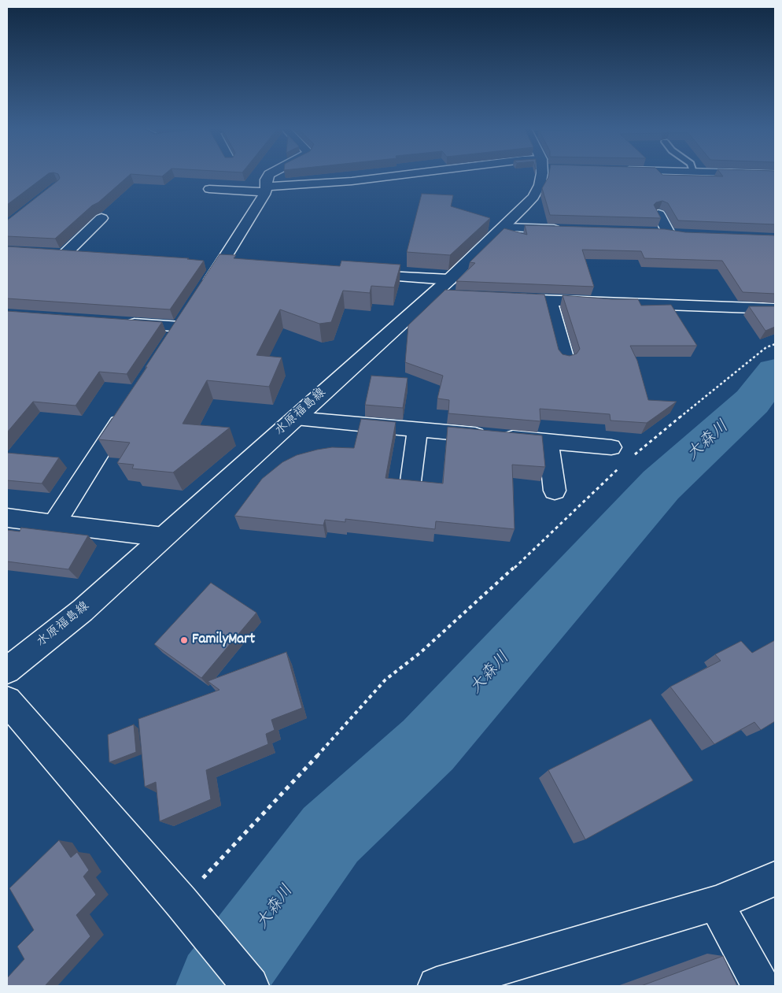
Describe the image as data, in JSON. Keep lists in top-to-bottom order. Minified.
{"streets":{"street":["水原福島線"]},"water":["大森川"],"places":["FamilyMart"]}
